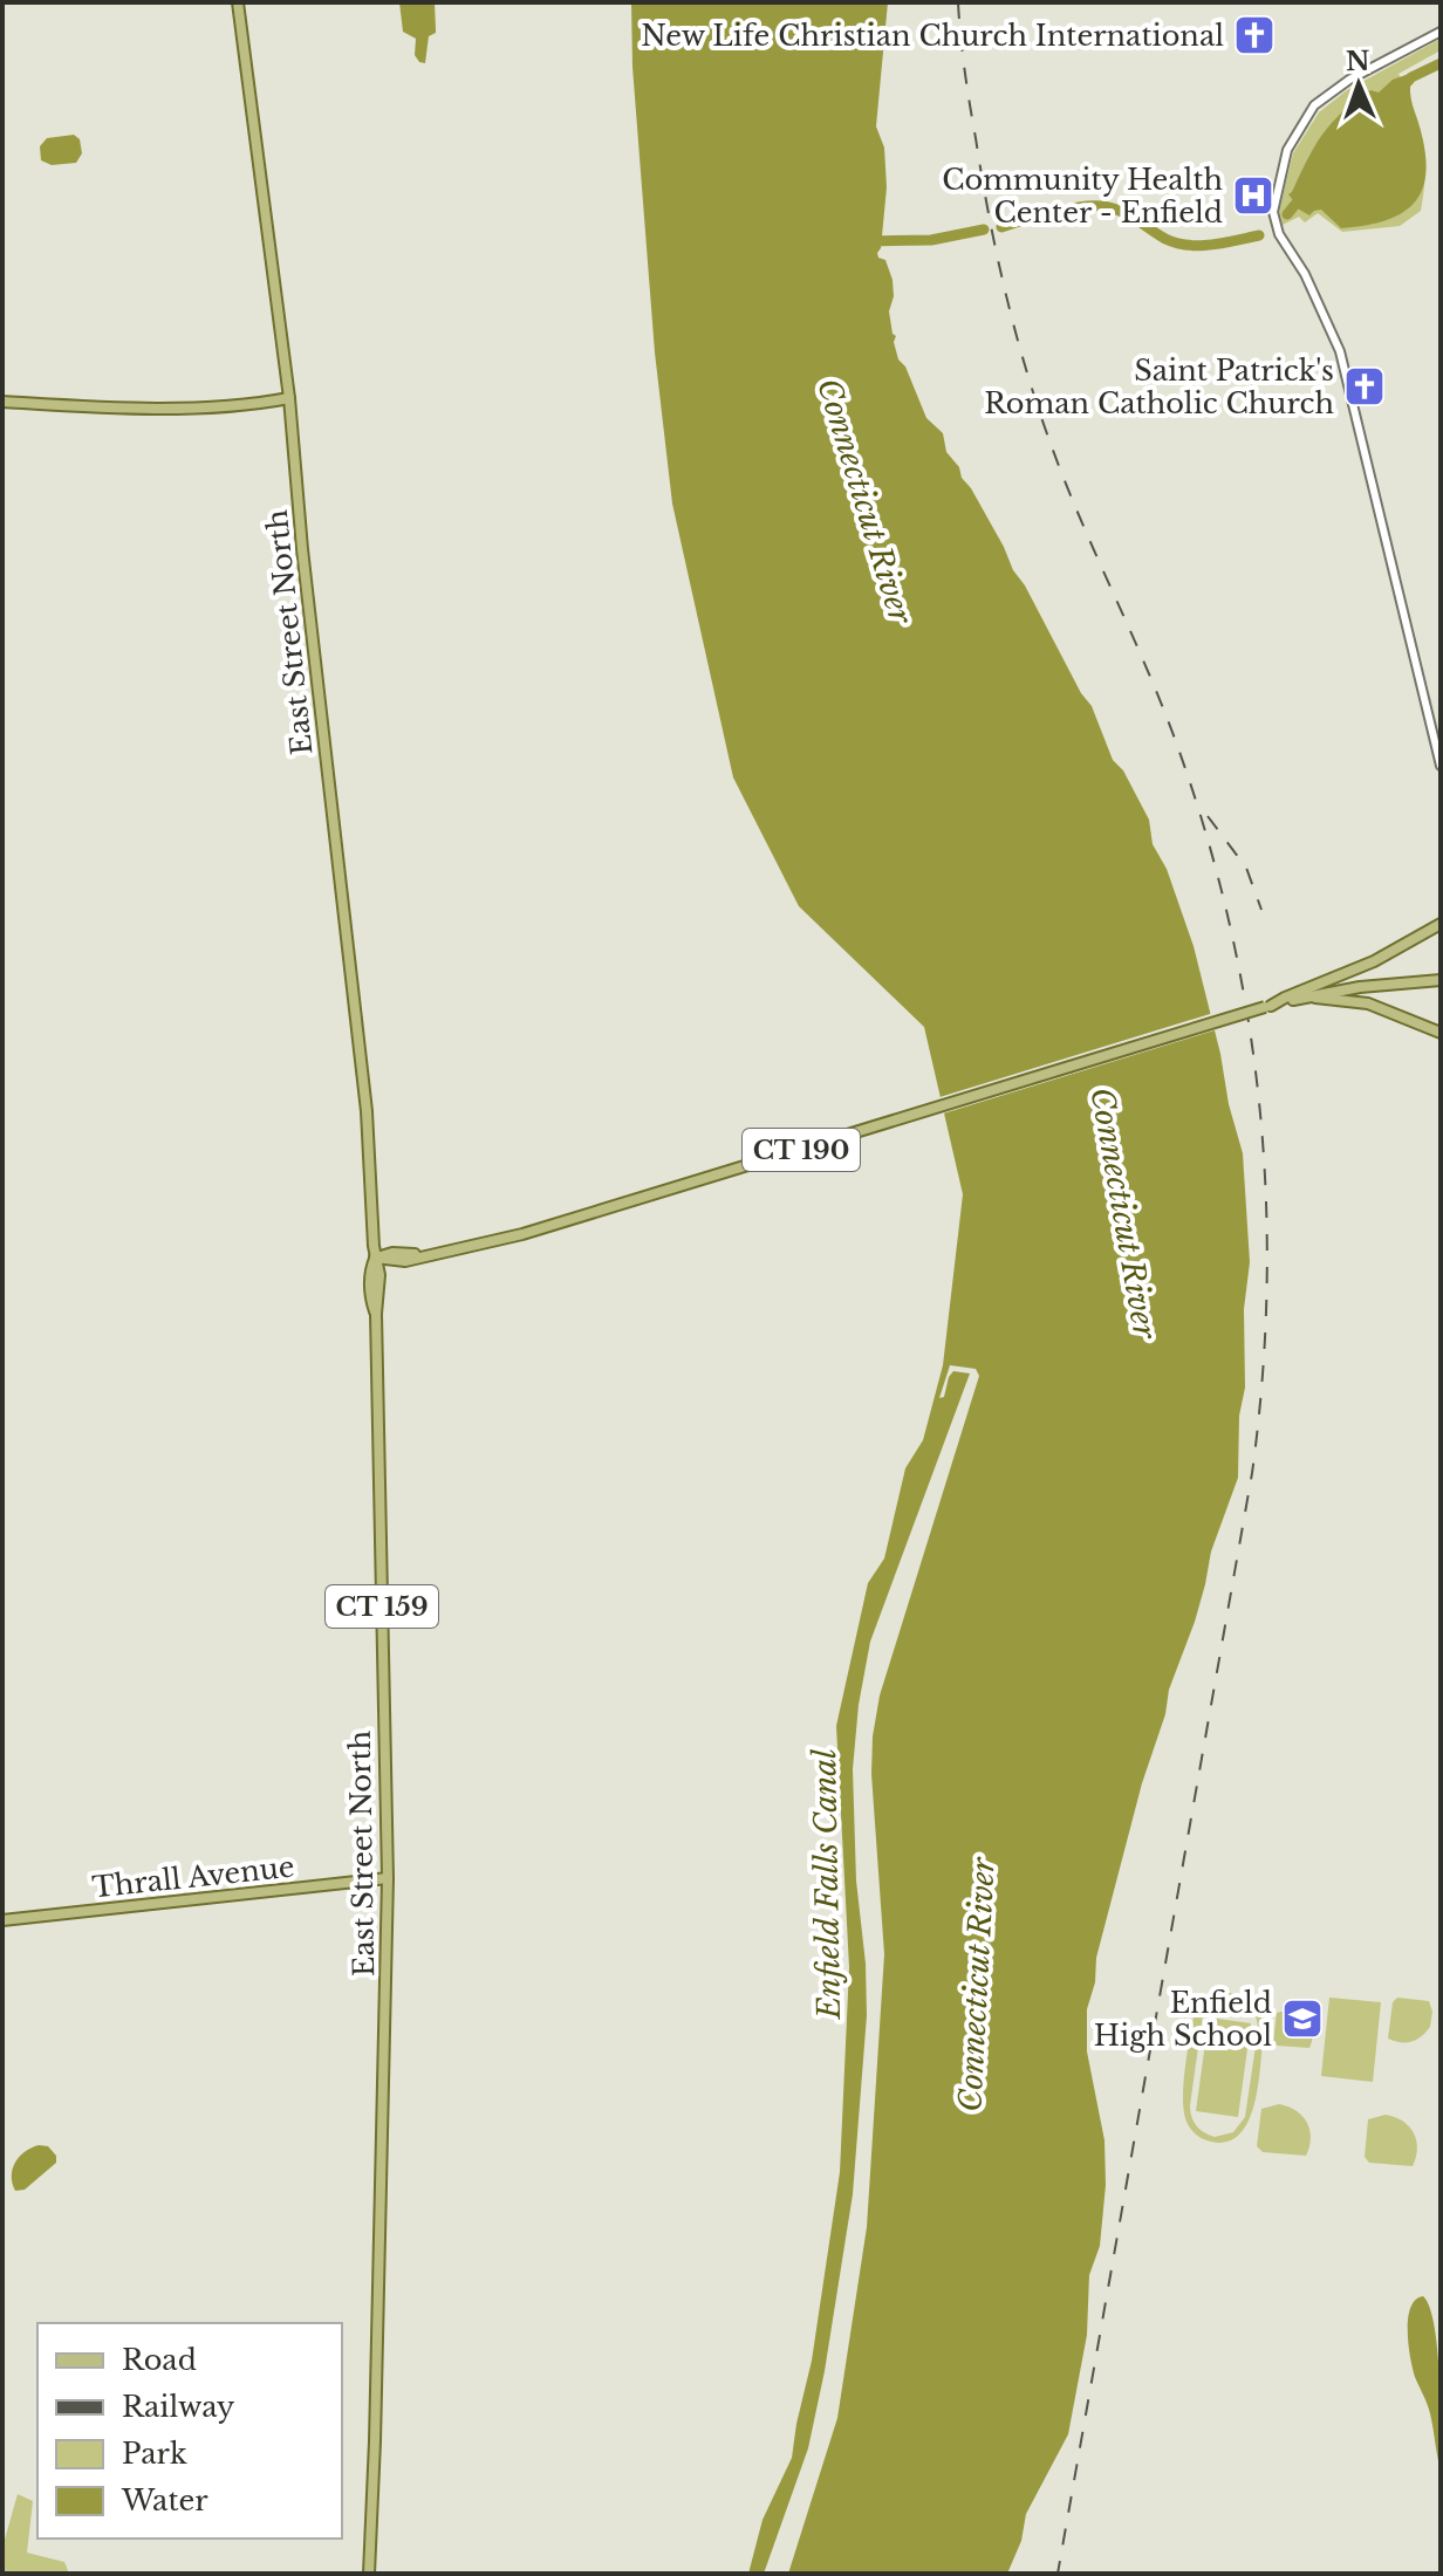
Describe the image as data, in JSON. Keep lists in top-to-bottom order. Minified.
{"streets":{"main road":["East Street North","CT 190","CT 159","Thrall Avenue"]},"crossings":[["East Street North","CT 190"],["East Street North","Thrall Avenue"]],"water":["Connecticut River","Enfield Falls Canal"],"places":{"church":["New Life Christian Church International","Saint Patrick's Roman Catholic Church"],"hospital":["Community Health Center - Enfield"],"school or university":["Enfield High School"]},"legend":["Road","Railway","Park","Water"],"north":"top"}
